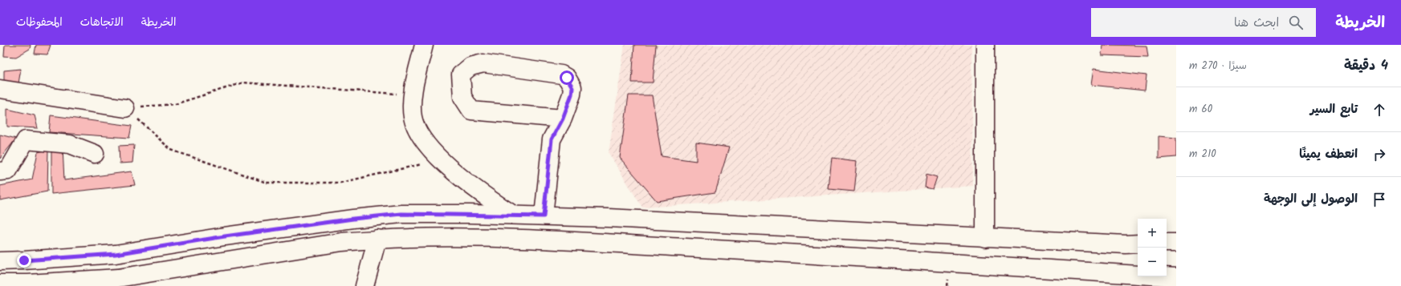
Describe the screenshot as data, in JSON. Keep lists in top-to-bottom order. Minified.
{"page":{"header":"الخريطة","search":"ابحث هنا","nav":["الخريطة","الاتجاهات","المحفوظات"],"heading":["4 دقيقة","سيرًا · 270 m"],"list":[["تابع السير","60 m"],["انعطف يمينًا","210 m"],"الوصول إلى الوجهة"],"map_buttons":["+","−"]}}
